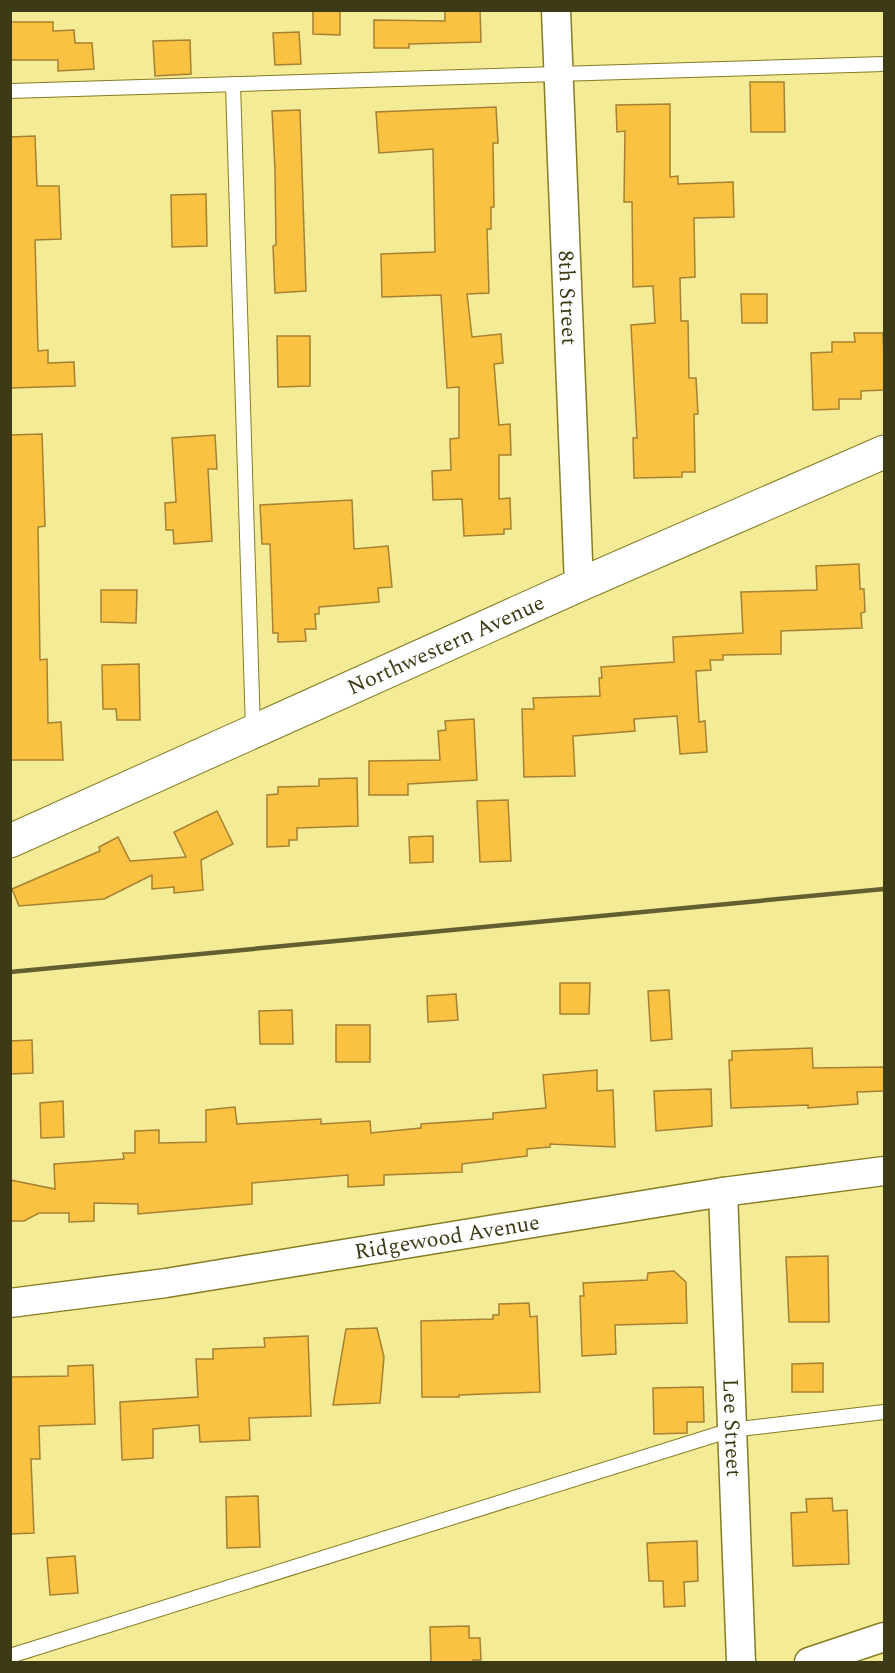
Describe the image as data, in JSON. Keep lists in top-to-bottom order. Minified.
{"streets":{"street":["8th Street","Northwestern Avenue","Ridgewood Avenue","Lee Street"]},"crossings":[["8th Street","Northwestern Avenue"],["Ridgewood Avenue","Lee Street"]]}
